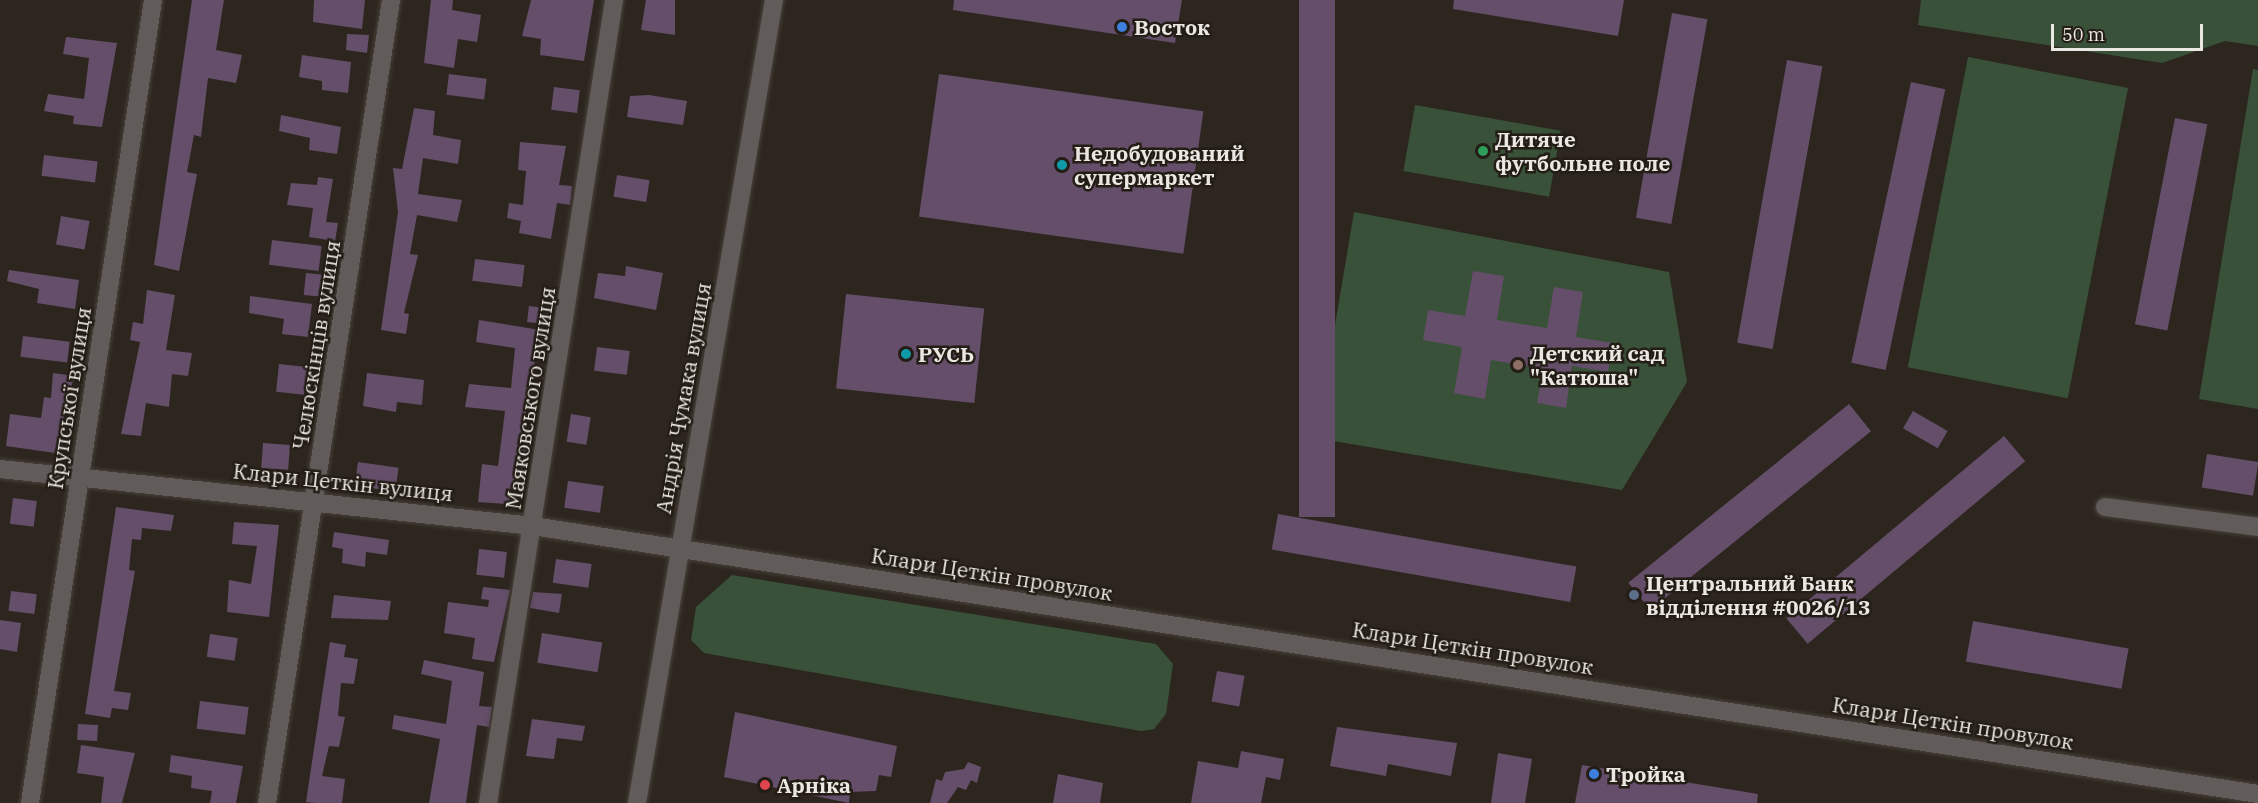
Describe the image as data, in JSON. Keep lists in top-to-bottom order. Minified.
{"streets":{"street":["Челюскінців вулиця","Крупської вулиця","Маяковського вулиця","Андрія Чумака вулиця","Клари Цеткін вулиця","Клари Цеткін провулок"]},"crossings":[["Челюскінців вулиця","Клари Цеткін вулиця"],["Крупської вулиця","Клари Цеткін вулиця"],["Маяковського вулиця","Клари Цеткін вулиця"],["Андрія Чумака вулиця","Клари Цеткін вулиця"],["Андрія Чумака вулиця","Клари Цеткін провулок"],["Клари Цеткін вулиця","Клари Цеткін провулок"]],"places":["Восток","Дитяче футбольне поле","Недобудований супермаркет","РУСЬ","Детский сад \"Катюша\"","Центральний Банк відділення #0026/13","Тройка","Арніка"],"scale_bar":"50 m"}
